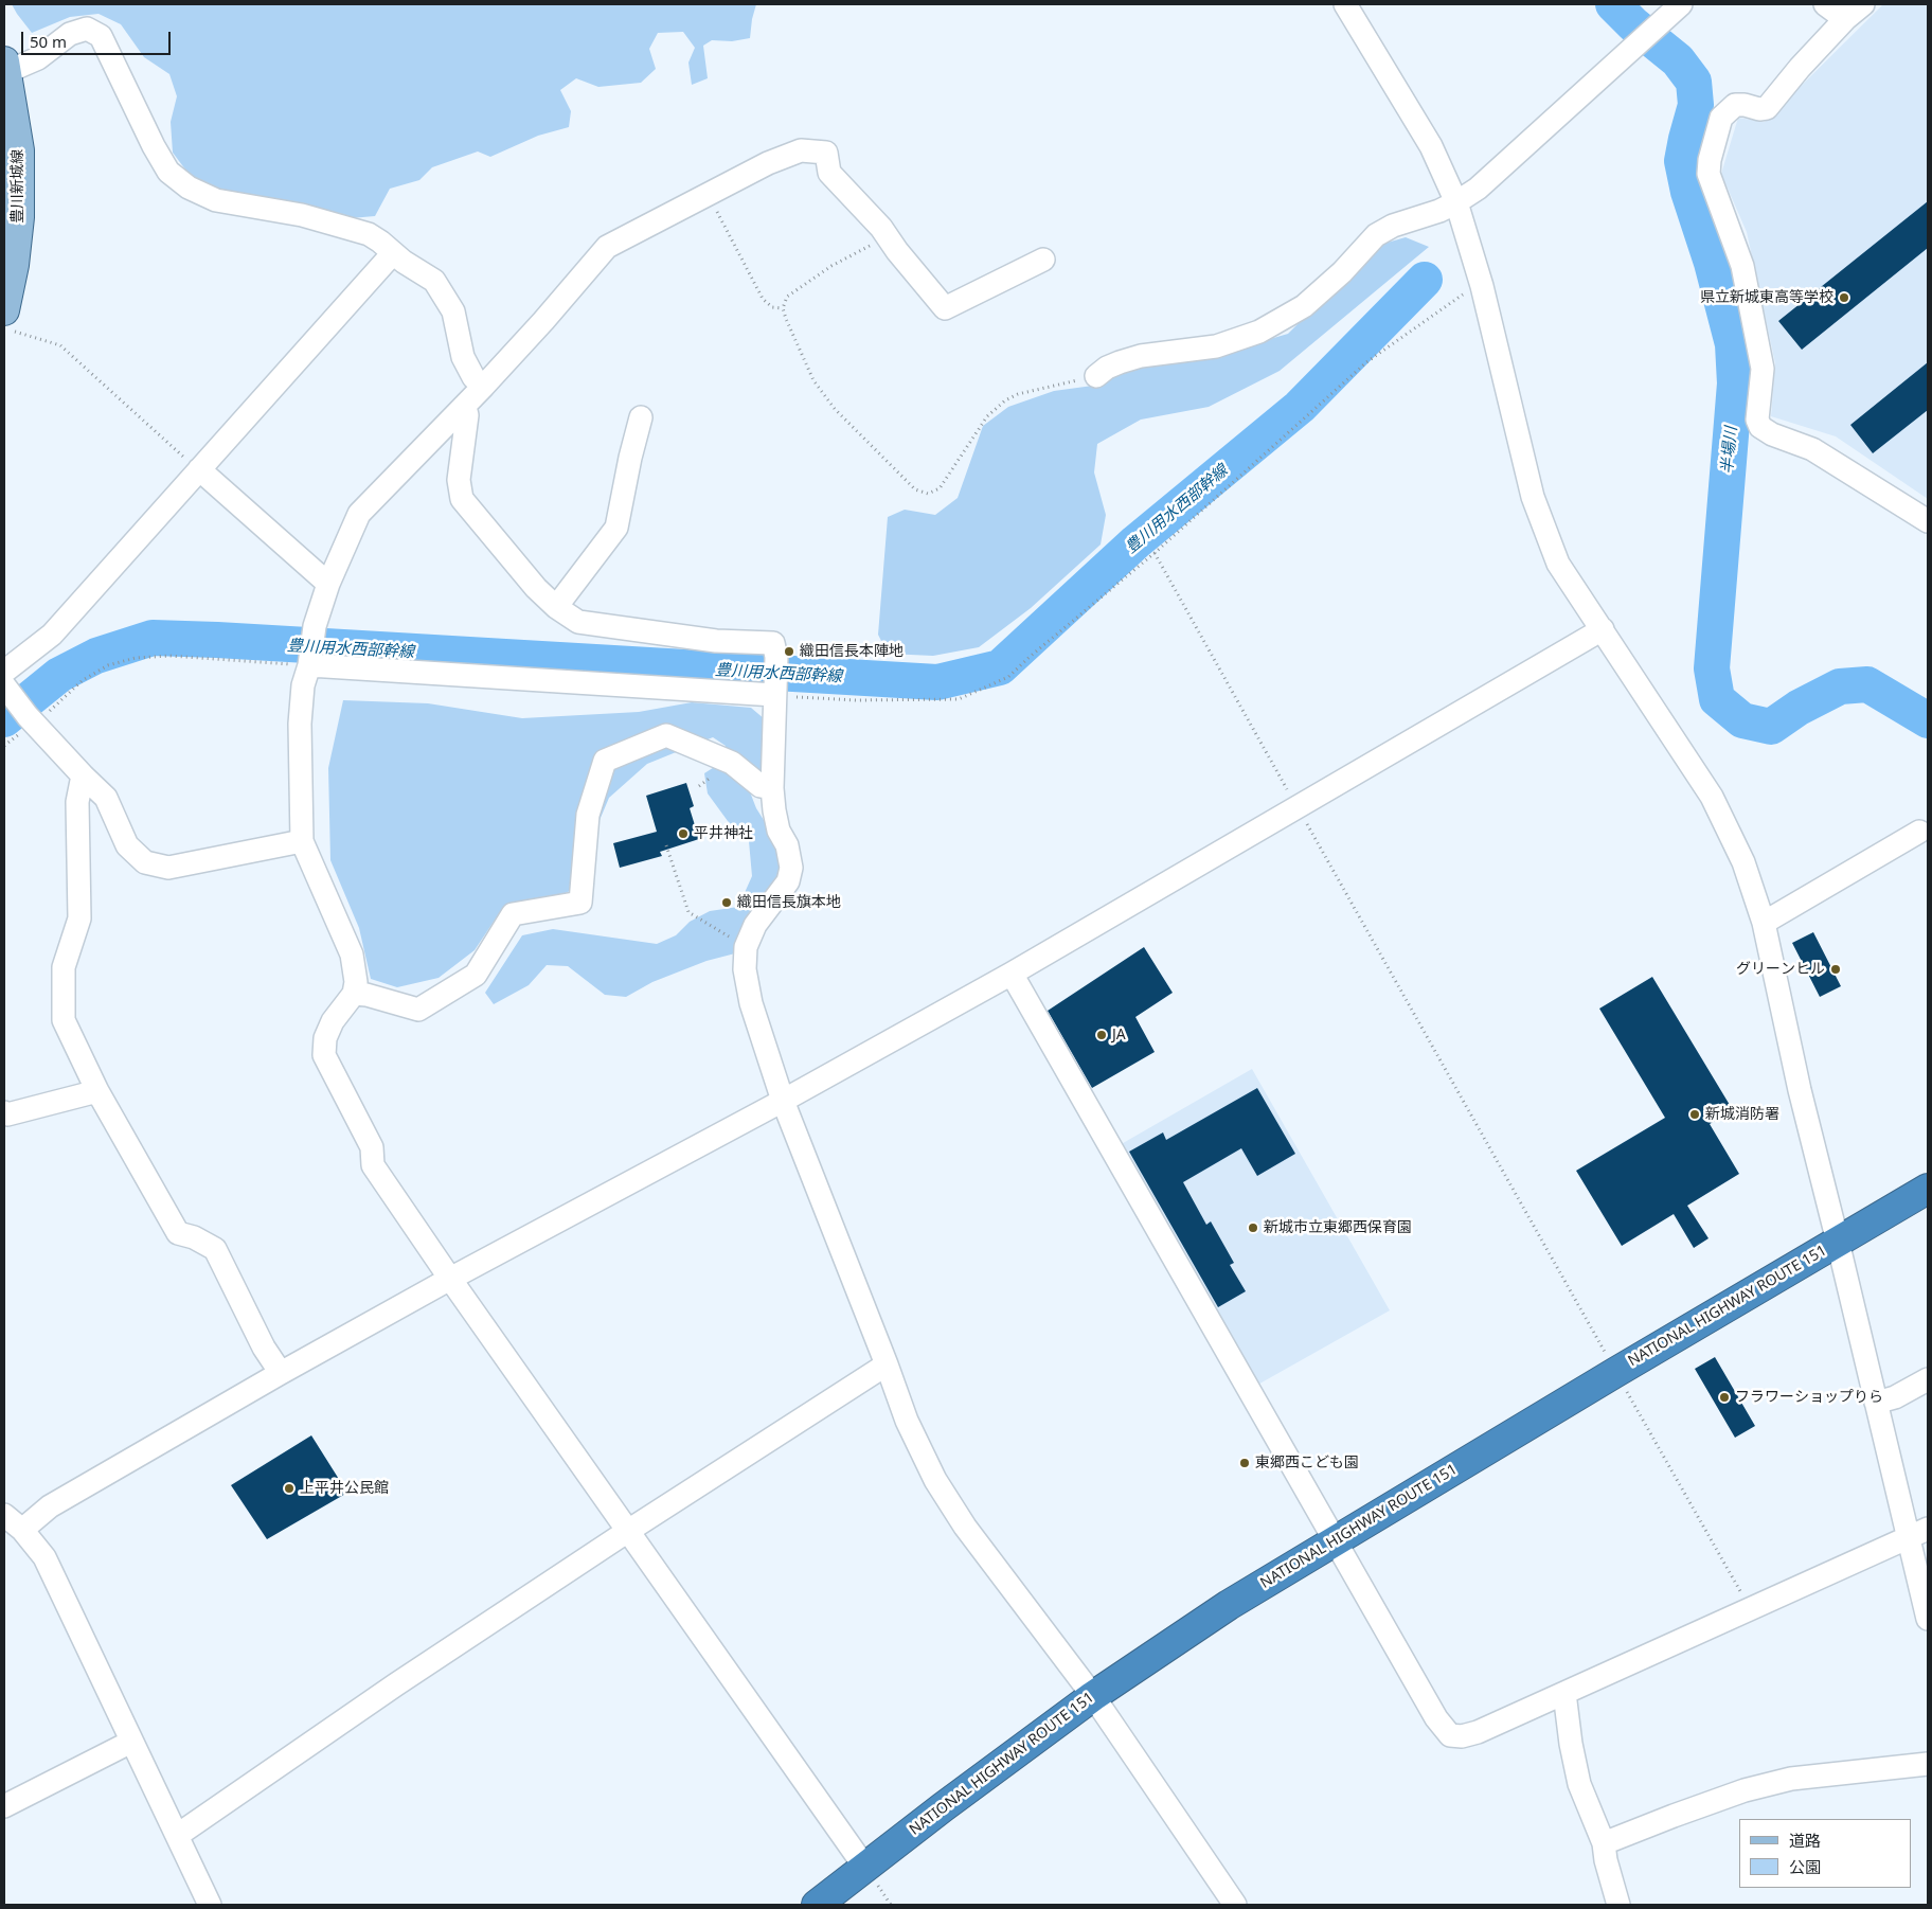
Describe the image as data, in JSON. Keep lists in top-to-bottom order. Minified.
{"streets":{"highway":["NATIONAL HIGHWAY ROUTE 151"],"main road":["豊川新城線"]},"water":["半場川","豊川用水西部幹線"],"places":["県立新城東高等学校","織田信長本陣地","平井神社","織田信長旗本地","グリーンヒル","JA","新城消防署","新城市立東郷西保育園","フラワーショップりら","東郷西こども園","上平井公民館"],"legend":["道路","公園"],"scale_bar":"50 m"}
